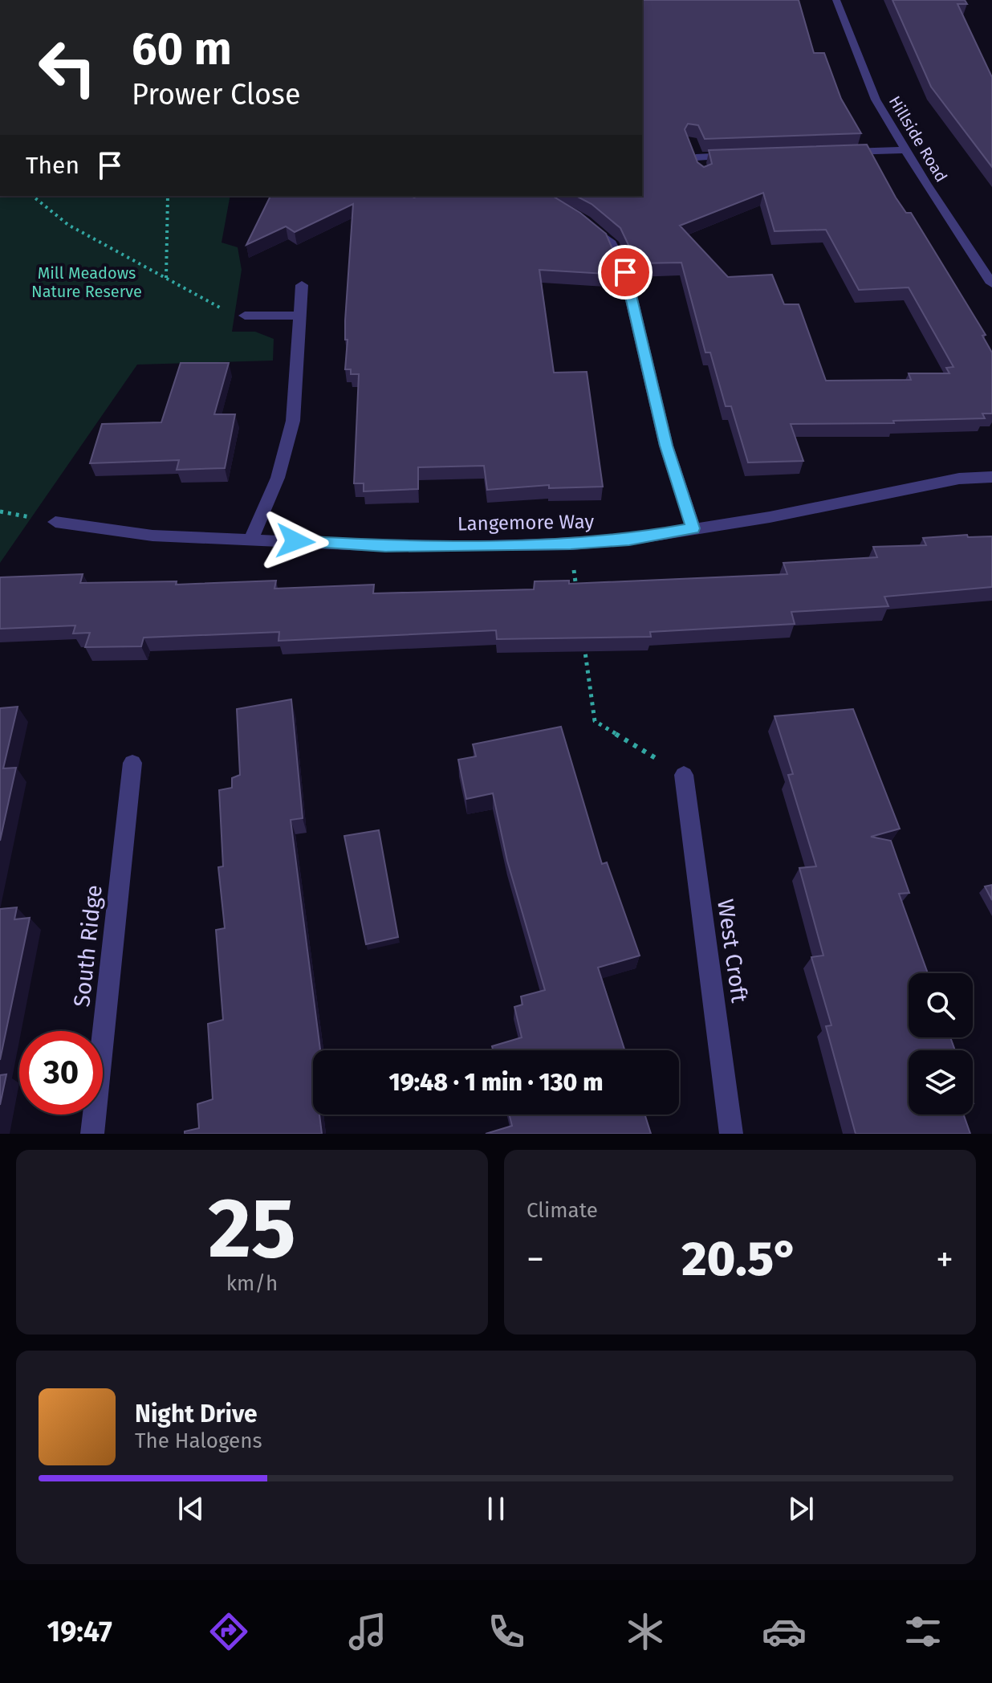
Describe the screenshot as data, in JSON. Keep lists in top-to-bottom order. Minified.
{"streets":{"street":["Hillside Road","Langemore Way","South Ridge","West Croft"]},"parks":["Mill Meadows Nature Reserve"],"page":{"turn":["60 m","Prower Close"],"then":"Then","limit":"30","trip":"19:48 · 1 min · 130 m","tile":[["25","km/h"],"Climate"],"heat":["−","20.5°","+"],"song":["Night Drive","The Halogens"],"tabs":"19:47"}}
